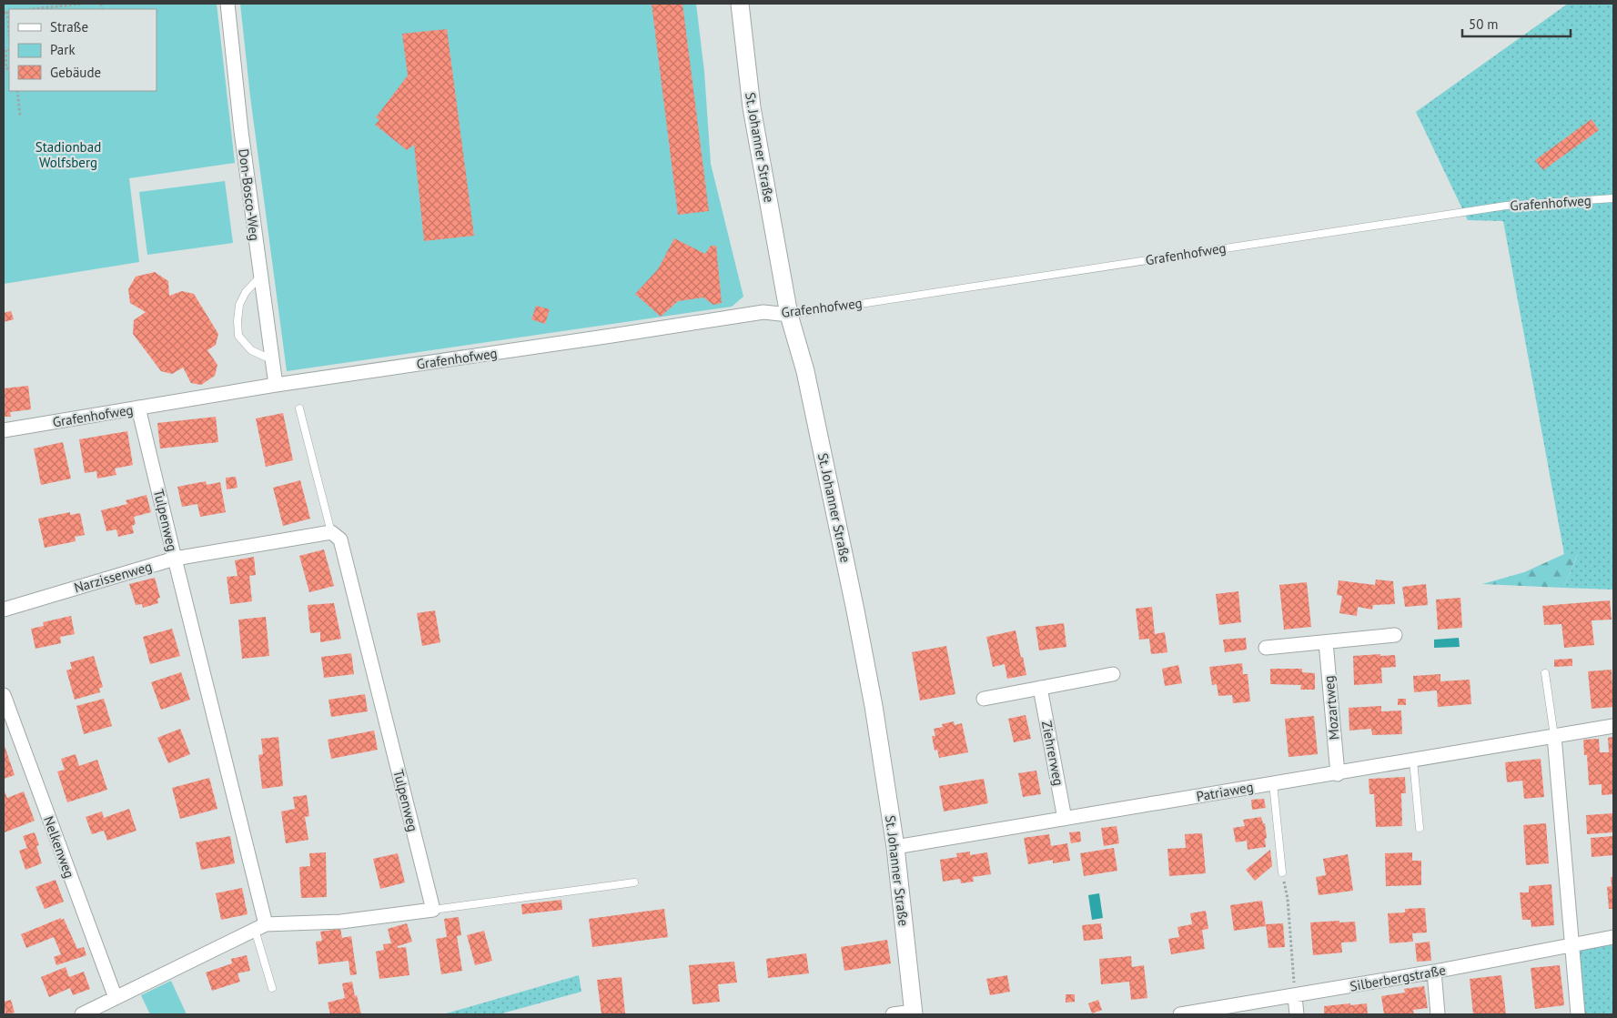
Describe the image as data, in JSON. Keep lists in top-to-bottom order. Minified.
{"streets":{"street":["St. Johanner Straße","Don-Bosco-Weg","Grafenhofweg","Tulpenweg","Narzissenweg","Mozartweg","Ziehrerweg","Patriaweg","Nelkenweg","Silberbergstraße"]},"crossings":[["St. Johanner Straße","Grafenhofweg"],["St. Johanner Straße","Patriaweg"],["Don-Bosco-Weg","Grafenhofweg"],["Grafenhofweg","Tulpenweg"],["Tulpenweg","Narzissenweg"],["Mozartweg","Patriaweg"],["Ziehrerweg","Patriaweg"]],"parks":["Stadionbad Wolfsberg"],"legend":["Straße","Park","Gebäude"],"scale_bar":"50 m"}
